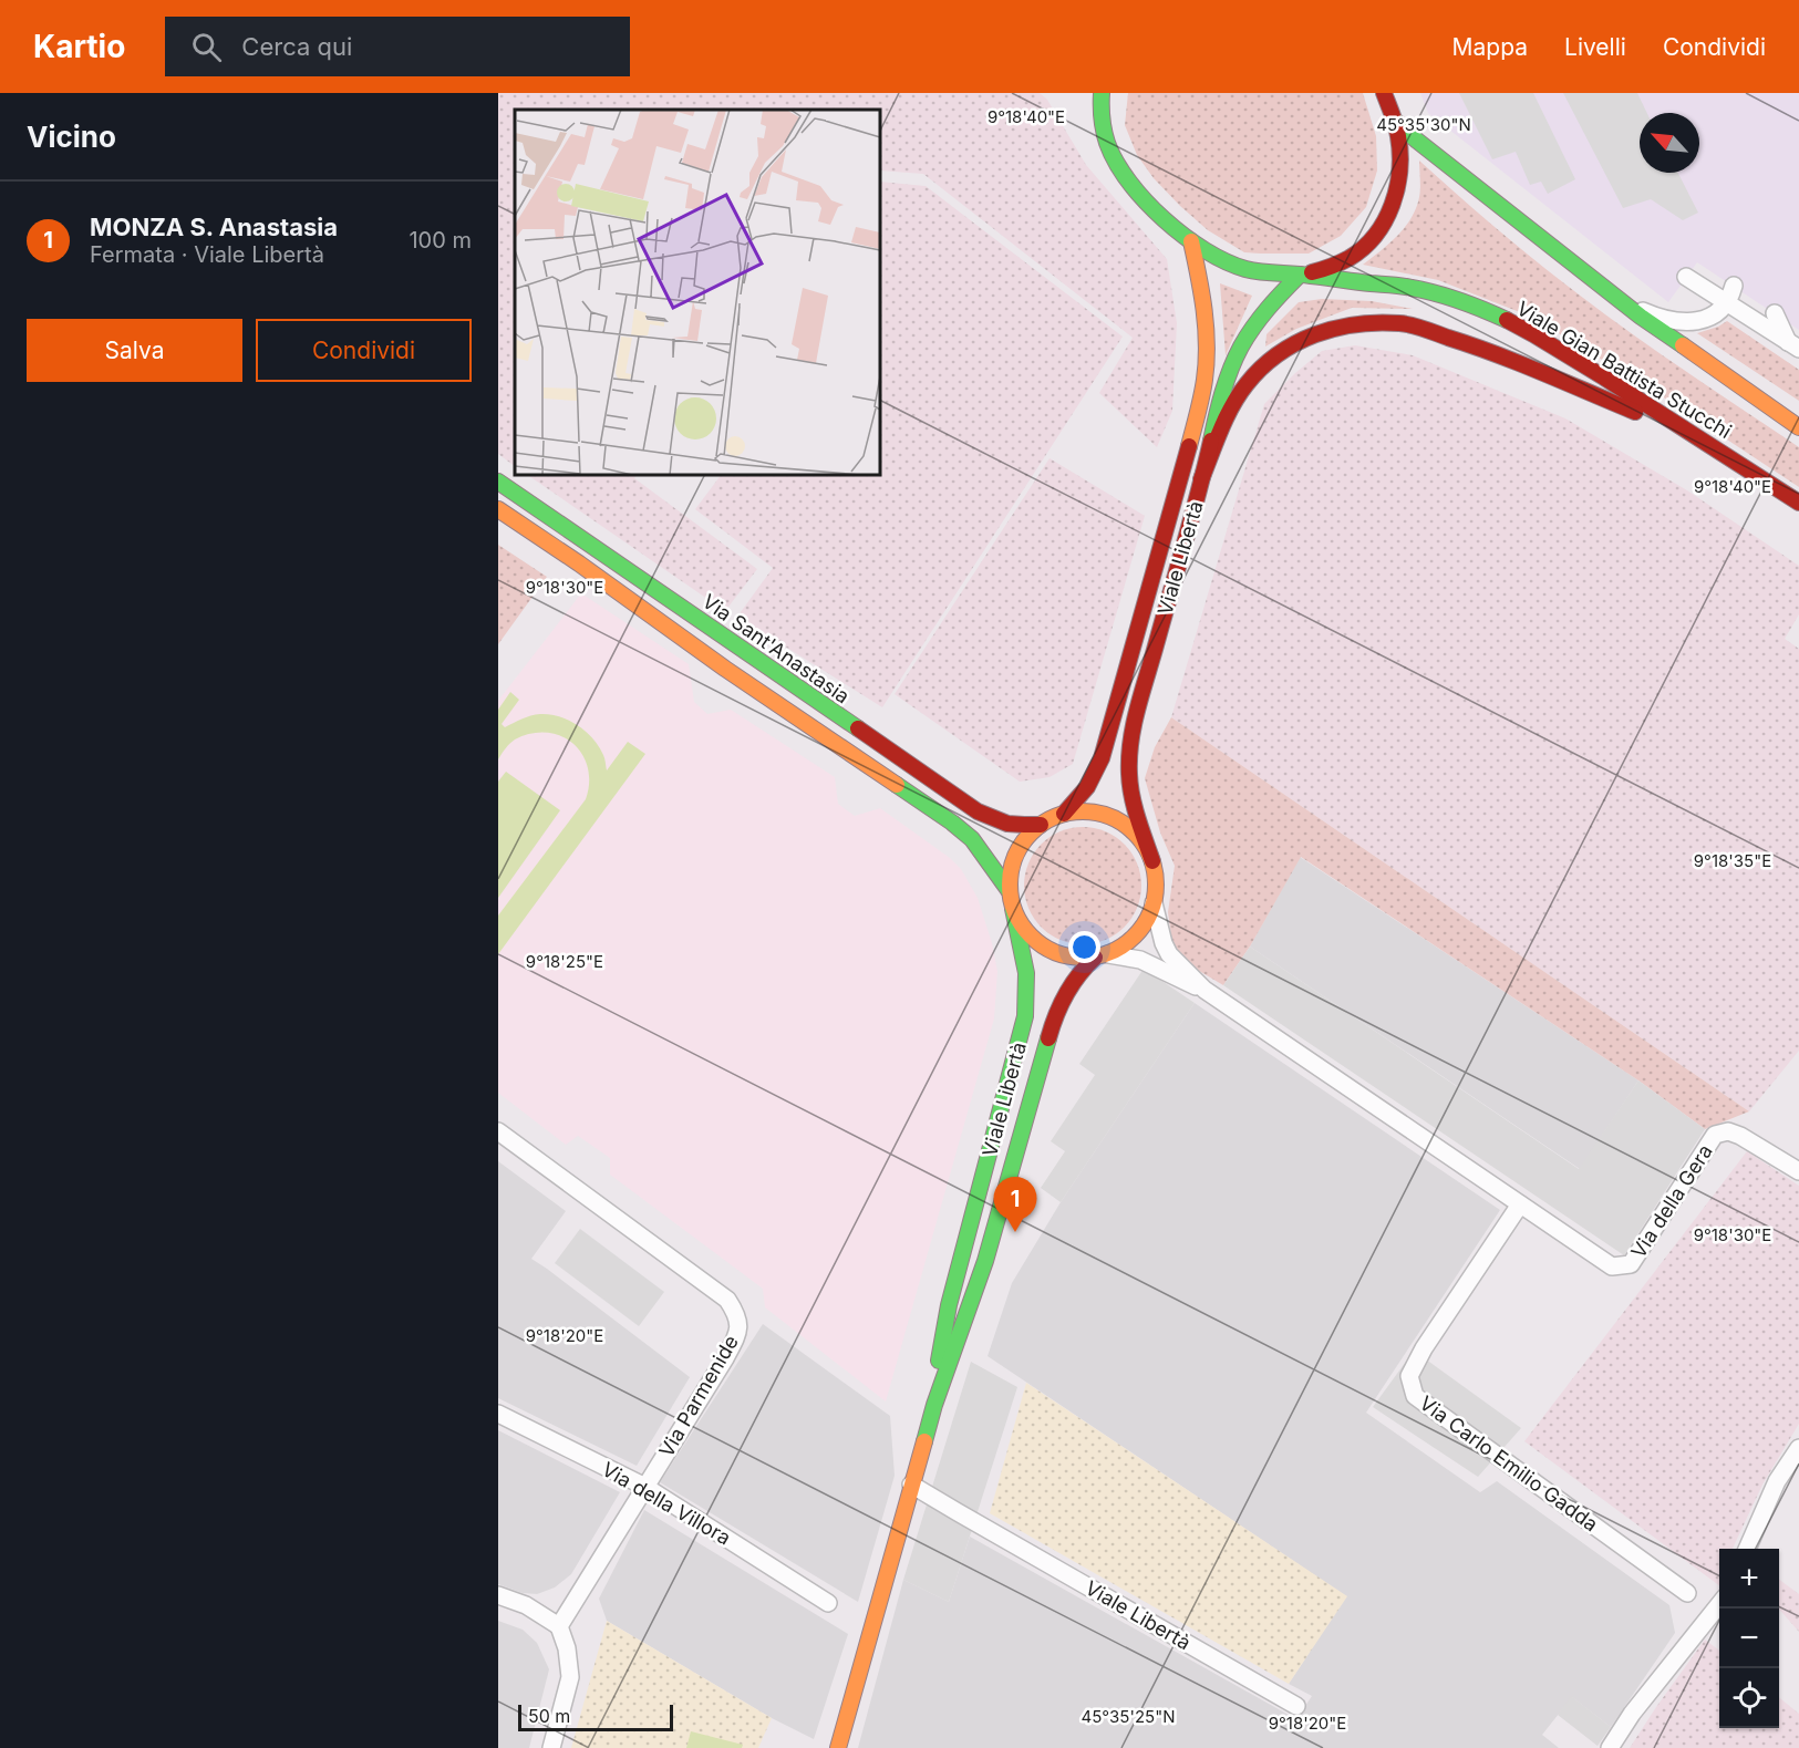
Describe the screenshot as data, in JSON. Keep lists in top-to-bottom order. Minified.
{"streets":{"main road":["Viale Gian Battista Stucchi","Viale Libertà","Via Sant'Anastasia"],"street":["Via della Gera","Via Parmenide","Via Carlo Emilio Gadda","Via della Villora"]},"crossings":[["Viale Gian Battista Stucchi","Viale Libertà"],["Viale Libertà","Via Sant'Anastasia"],["Via della Gera","Via Carlo Emilio Gadda"],["Via Parmenide","Via della Villora"]],"scale_bar":"50 m","north":"top left","page":{"header":"Kartio","search":"Cerca qui","nav":["Mappa","Livelli","Condividi"],"heading":"Vicino","list":[{"mark":"1","name":"MONZA S. Anastasia","note":"Fermata · Viale Libertà","value":"100 m"}],"buttons":["Salva","Condividi"],"pins":"1","map_buttons":["+","−"],"scale":"50 m"},"coordinates":["9°18'40\"E","45°35'30\"N","9°18'30\"E","9°18'35\"E","9°18'25\"E","9°18'20\"E","45°35'25\"N"]}
